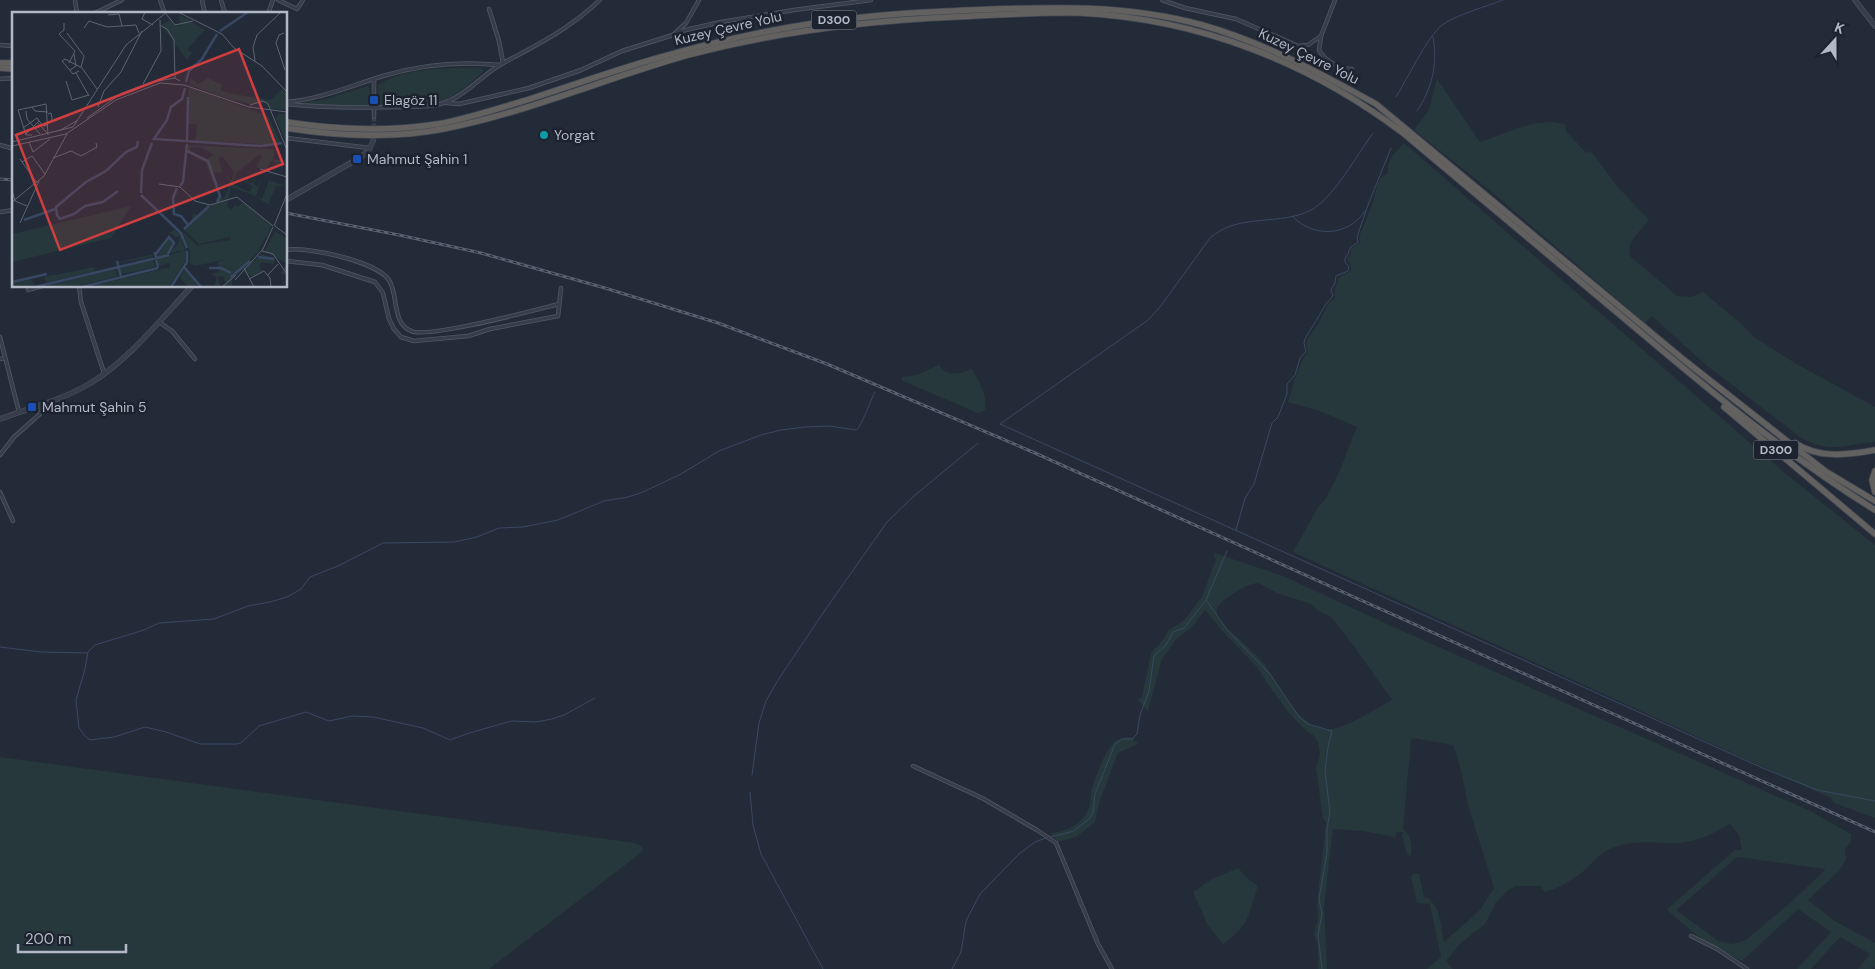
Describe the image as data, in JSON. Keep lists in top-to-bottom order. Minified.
{"streets":{"highway":["D300","Kuzey Çevre Yolu"]},"crossings":[["D300","Kuzey Çevre Yolu"]],"places":{"transit":["Elagöz 11","Mahmut Şahin 1","Mahmut Şahin 5"],"other":["Yorgat"]},"scale_bar":"200 m","north":"top"}
